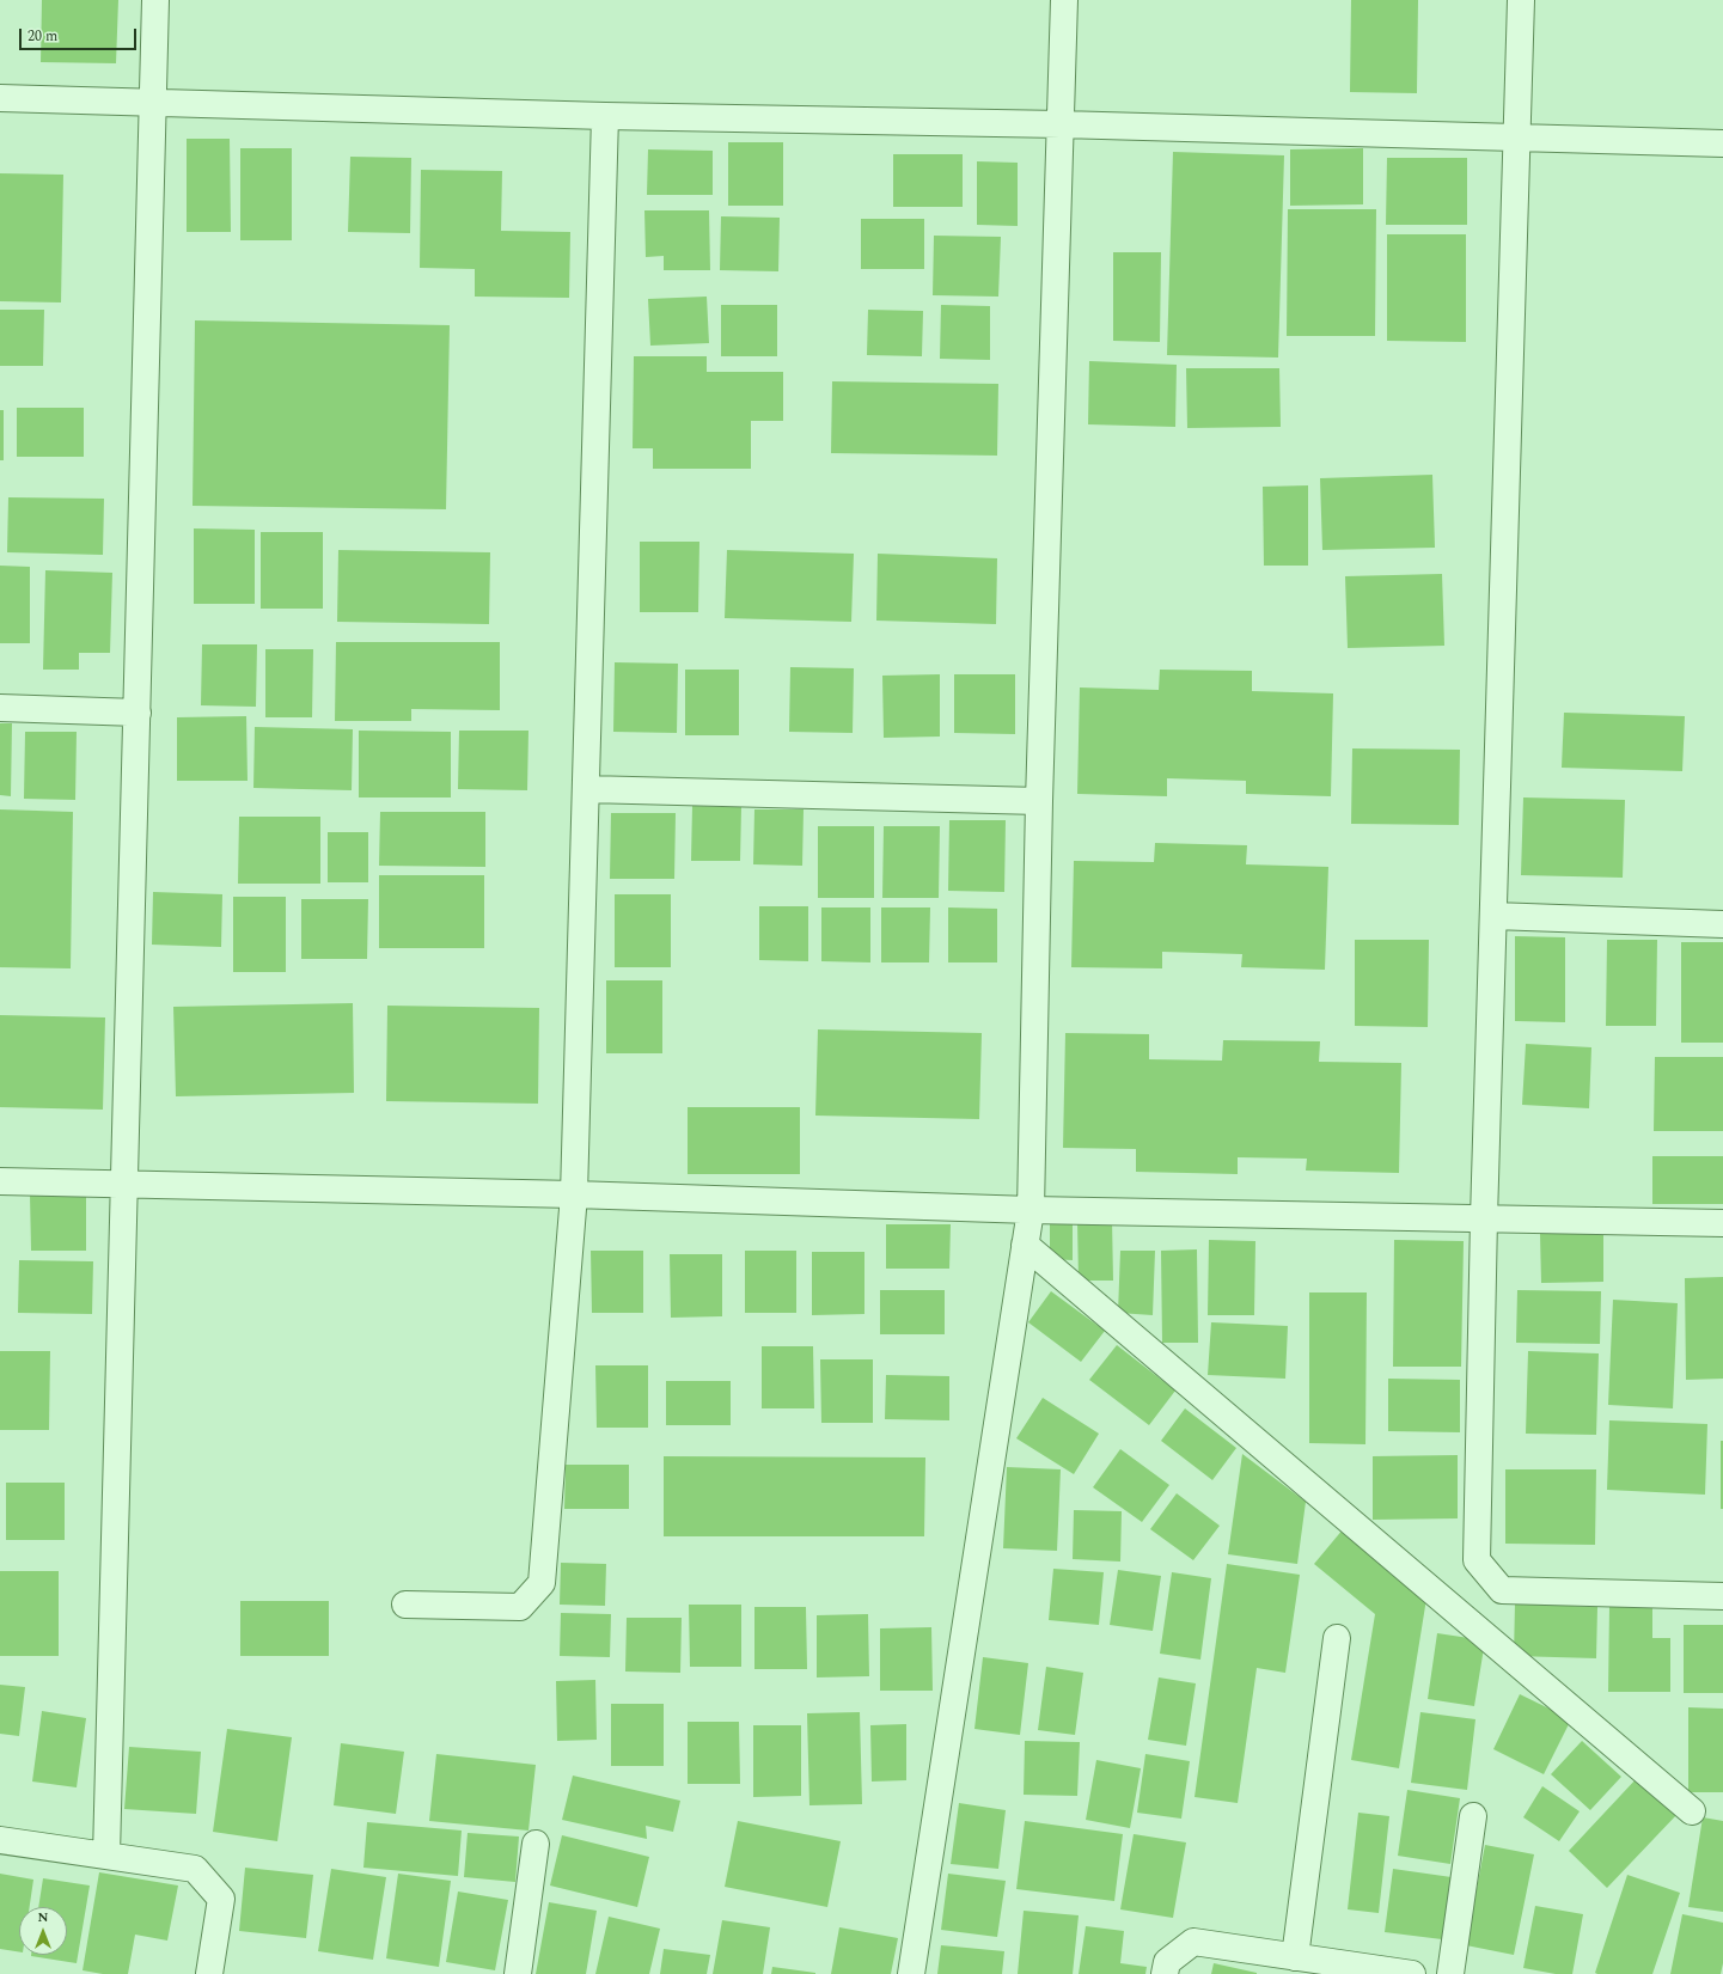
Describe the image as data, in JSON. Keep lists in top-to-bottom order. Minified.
{"scale_bar":"20 m","north":"top"}
